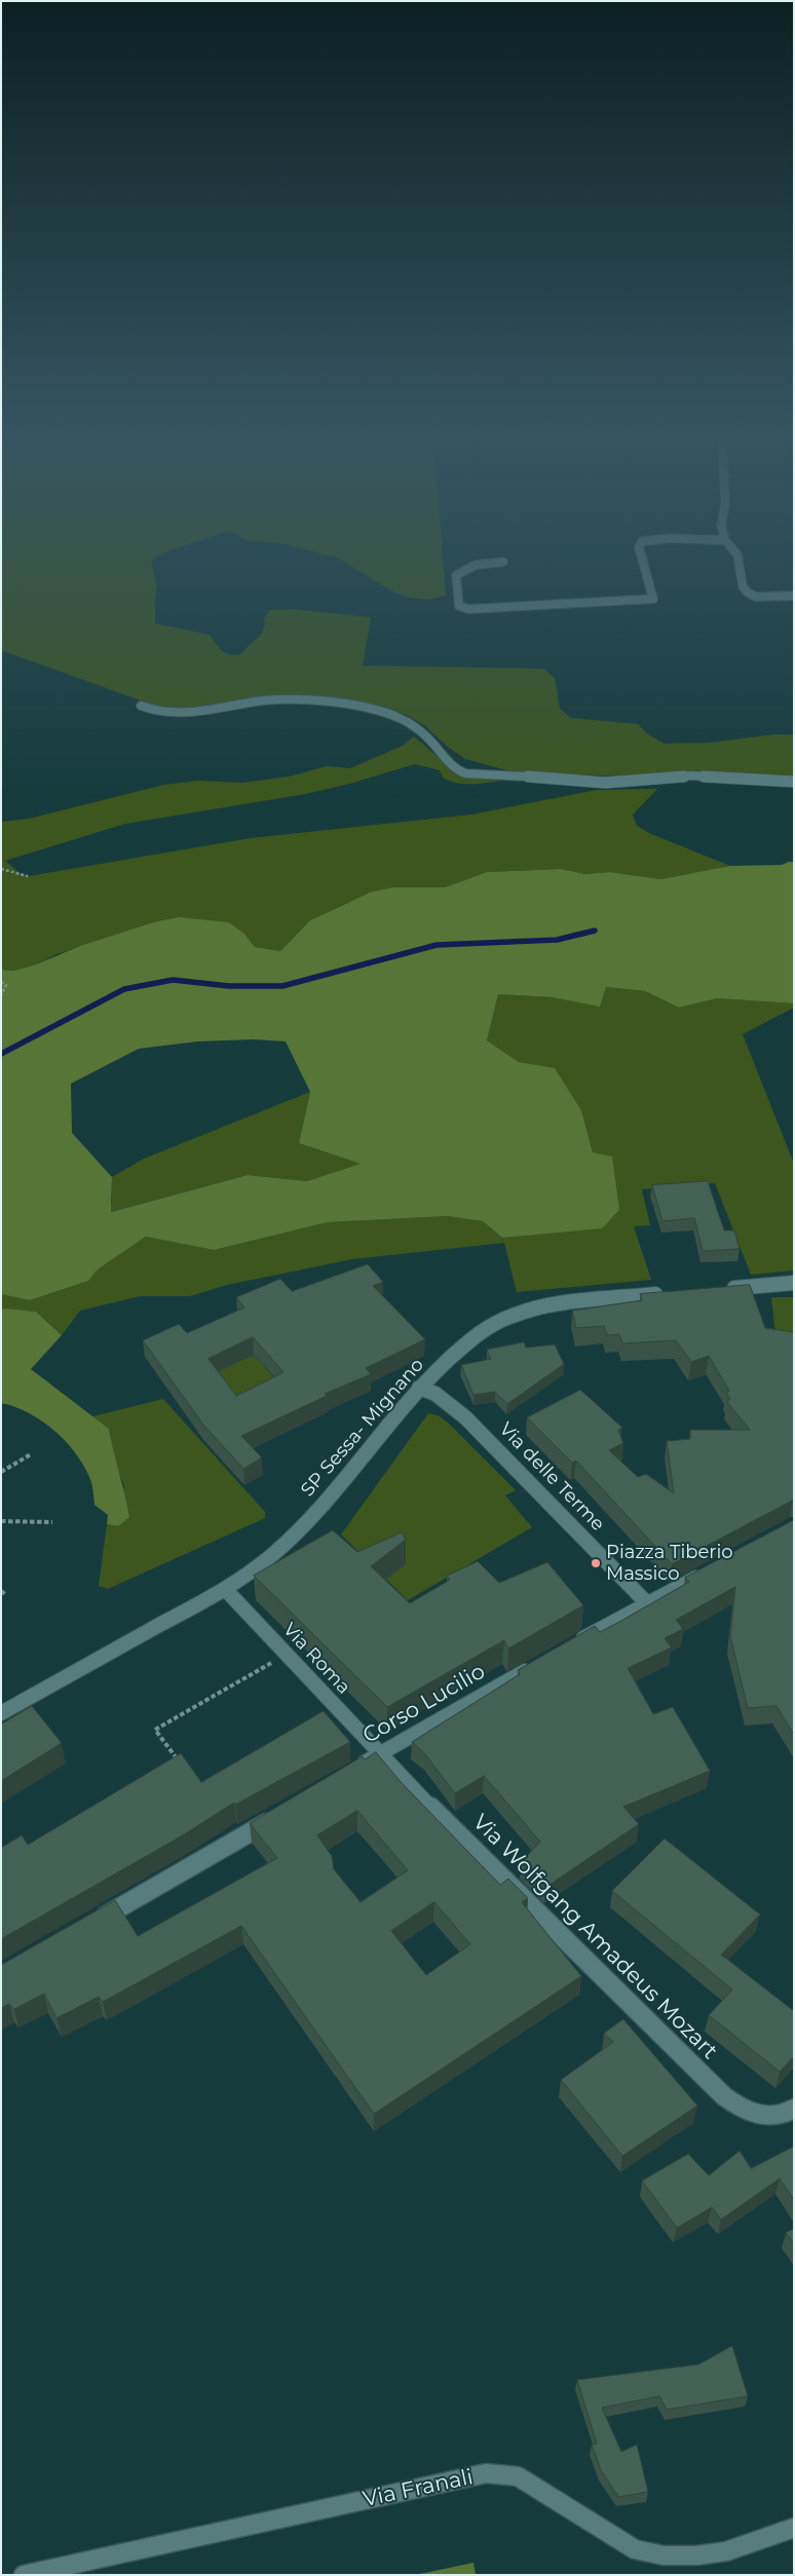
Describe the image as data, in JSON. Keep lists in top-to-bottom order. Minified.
{"streets":{"street":["SP Sessa- Mignano","Via delle Terme","Via Roma","Corso Lucilio","Via Wolfgang Amadeus Mozart","Via Franali"]},"crossings":[["SP Sessa- Mignano","Via delle Terme"],["SP Sessa- Mignano","Via Roma"],["Via Roma","Corso Lucilio"],["Via Roma","Via Wolfgang Amadeus Mozart"],["Corso Lucilio","Via Wolfgang Amadeus Mozart"]],"places":["Piazza Tiberio Massico"]}
